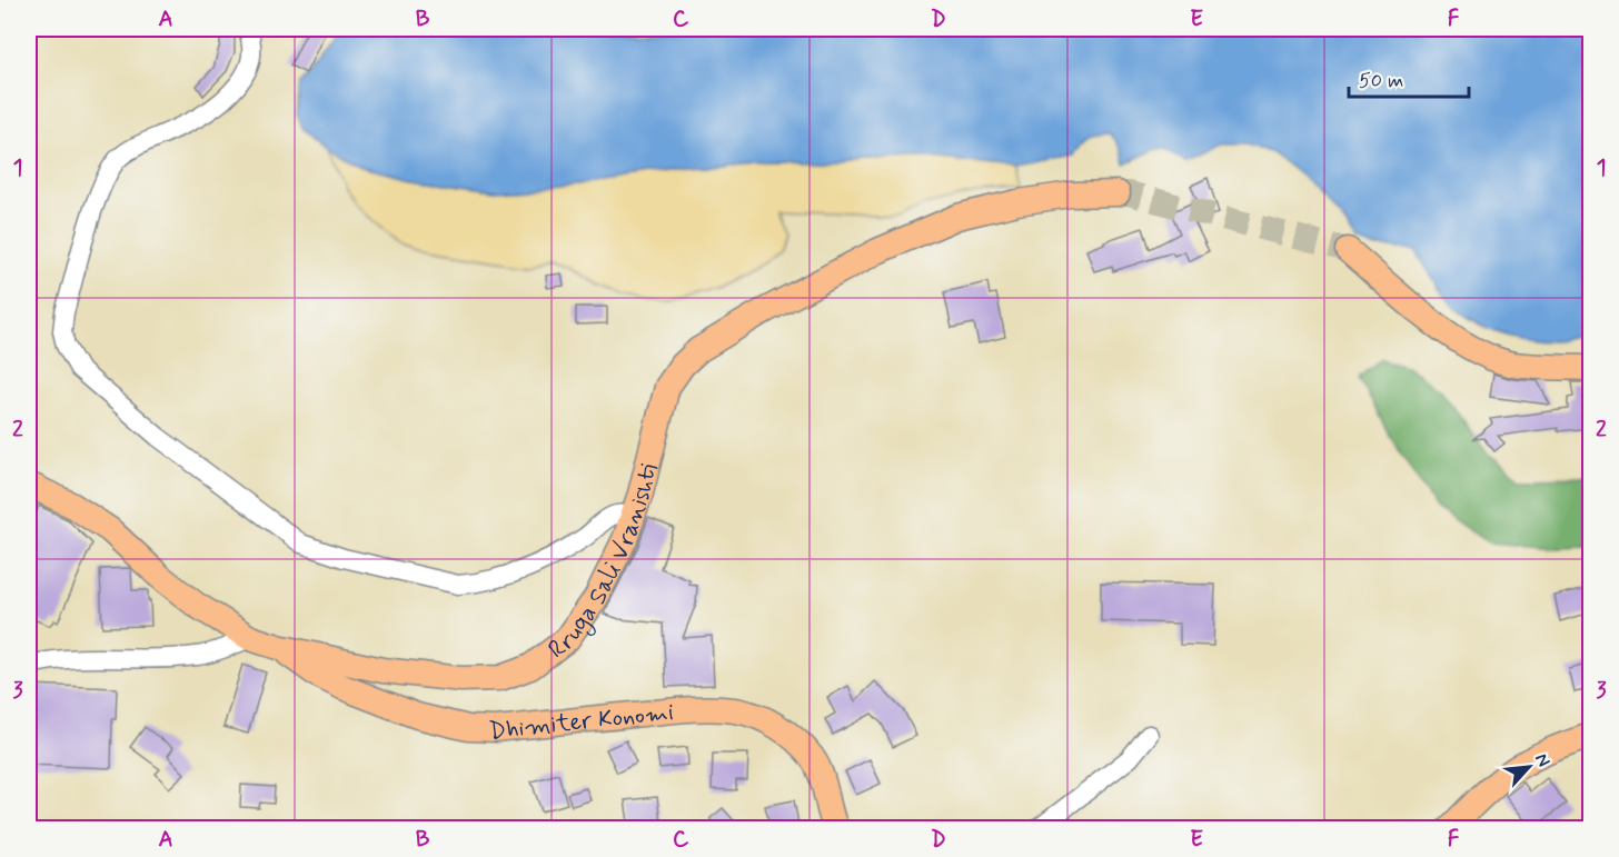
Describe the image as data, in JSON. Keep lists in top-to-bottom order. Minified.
{"streets":{"main road":["Rruga Sali Vranishti","Dhimiter Konomi"]},"crossings":[["Rruga Sali Vranishti","Dhimiter Konomi"]],"scale_bar":"50 m","north":"top right","grid":{"columns":["A","B","C","D","E","F"],"rows":["1","2","3"]}}
